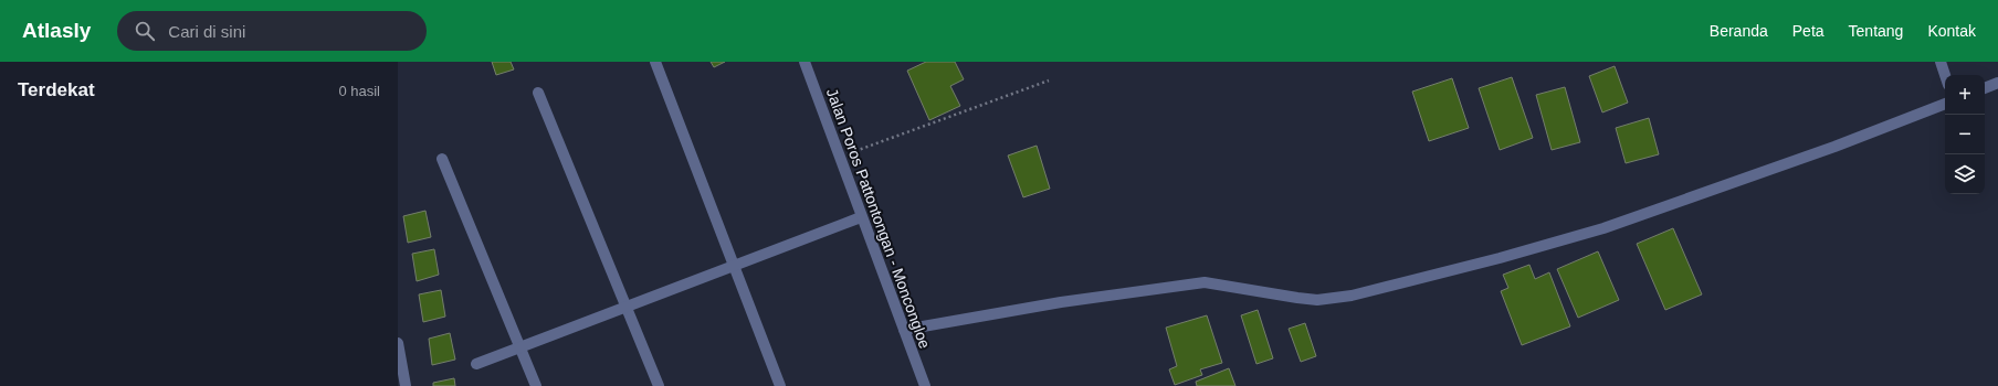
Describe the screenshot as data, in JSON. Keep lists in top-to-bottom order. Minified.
{"streets":{"street":["Jalan Poros Pattontongan - Moncongloe"]},"page":{"header":"Atlasly","search":"Cari di sini","nav":["Beranda","Peta","Tentang","Kontak"],"heading":["Terdekat","0 hasil"],"map_buttons":["+","−"]}}
